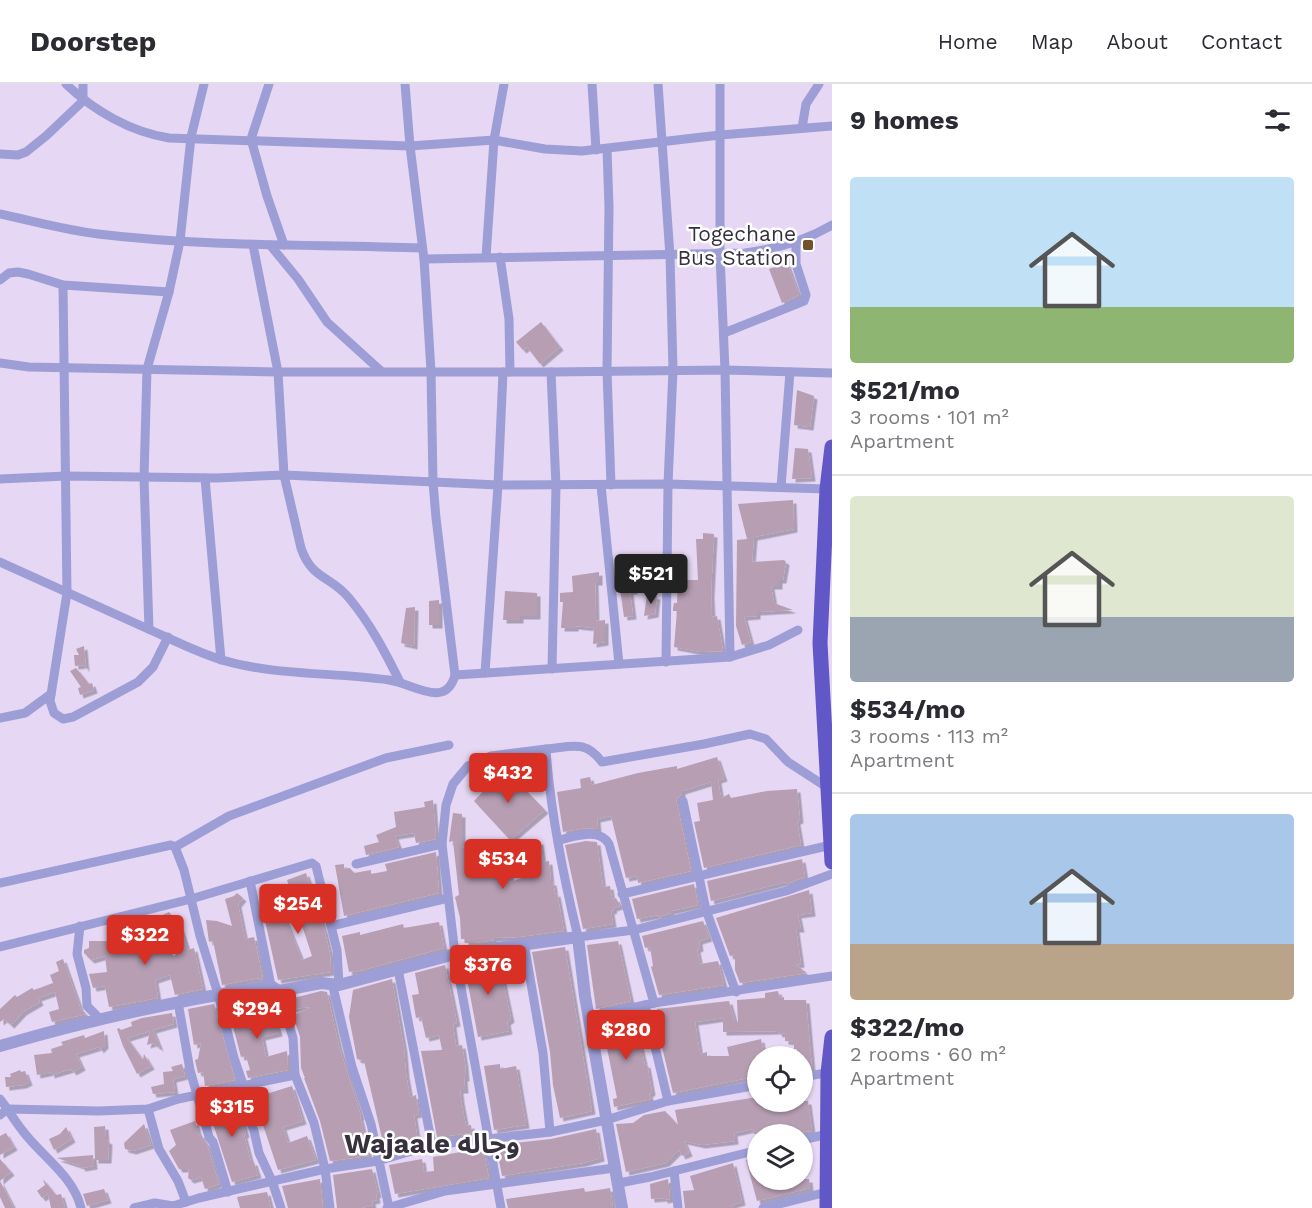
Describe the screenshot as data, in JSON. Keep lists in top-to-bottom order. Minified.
{"districts":["Wajaale وجاله"],"places":{"transit":["Togechane Bus Station"]},"page":{"header":"Doorstep","nav":["Home","Map","About","Contact"],"heading":"9 homes","list":[{"name":"$521/mo","note":"3 rooms · 101 m² · Apartment"},{"name":"$534/mo","note":"3 rooms · 113 m² · Apartment"},{"name":"$322/mo","note":"2 rooms · 60 m² · Apartment"}],"price":["$521","$432","$534","$254","$322","$376","$294","$280","$315"]}}
